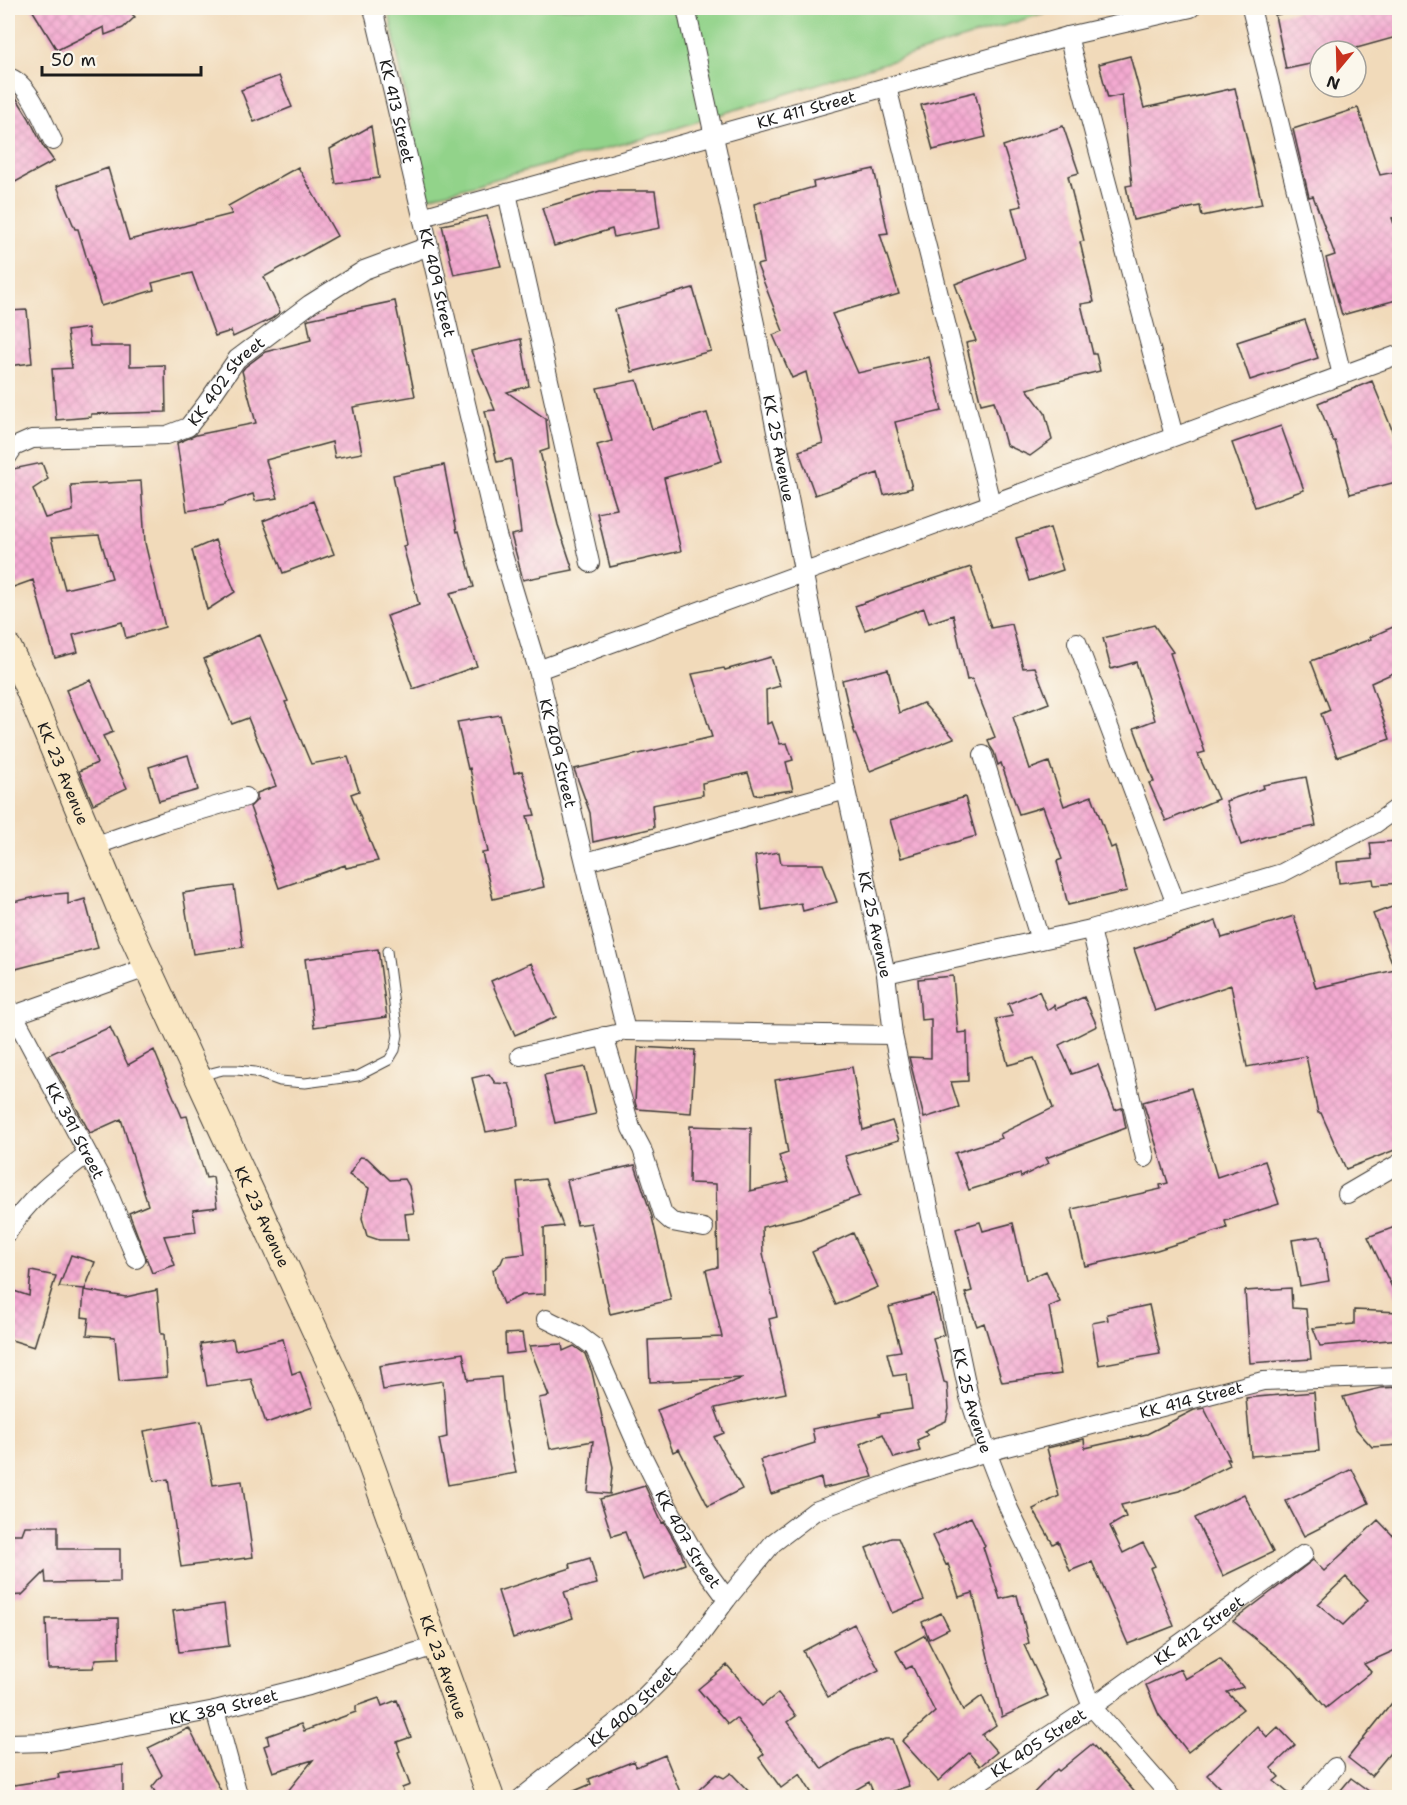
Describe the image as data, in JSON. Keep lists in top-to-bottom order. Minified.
{"streets":{"main road":["KK 23 Avenue"],"street":["KK 411 Street","KK 413 Street","KK 409 Street","KK 402 Street","KK 25 Avenue","KK 391 Street","KK 414 Street","KK 407 Street","KK 412 Street","KK 400 Street","KK 389 Street","KK 405 Street"]},"crossings":[["KK 411 Street","KK 413 Street"],["KK 411 Street","KK 409 Street"],["KK 411 Street","KK 25 Avenue"],["KK 413 Street","KK 409 Street"],["KK 409 Street","KK 402 Street"],["KK 25 Avenue","KK 414 Street"],["KK 25 Avenue","KK 407 Street"],["KK 25 Avenue","KK 412 Street"],["KK 25 Avenue","KK 405 Street"],["KK 23 Avenue","KK 389 Street"],["KK 414 Street","KK 407 Street"],["KK 407 Street","KK 400 Street"],["KK 412 Street","KK 405 Street"]],"scale_bar":"50 m","north":"bottom"}
